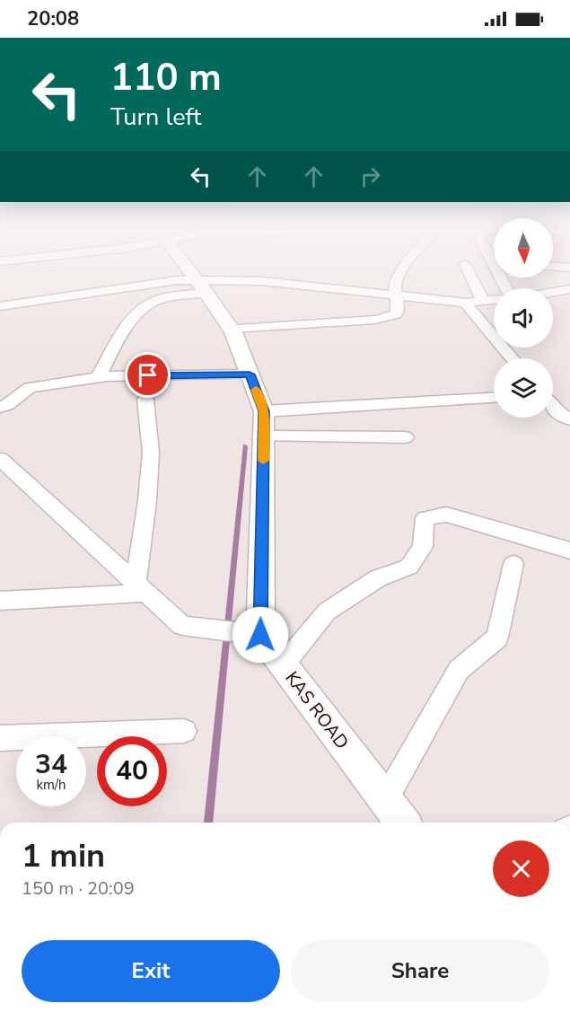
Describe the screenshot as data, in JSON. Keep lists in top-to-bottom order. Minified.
{"streets":{"street":["KAS ROAD"]},"north":"bottom","page":{"status":"20:08","turn":["110 m","Turn left"],"speed":"34 km/h","limit":"40","heading":["1 min","150 m · 20:09"],"buttons":["Exit","Share"]}}
